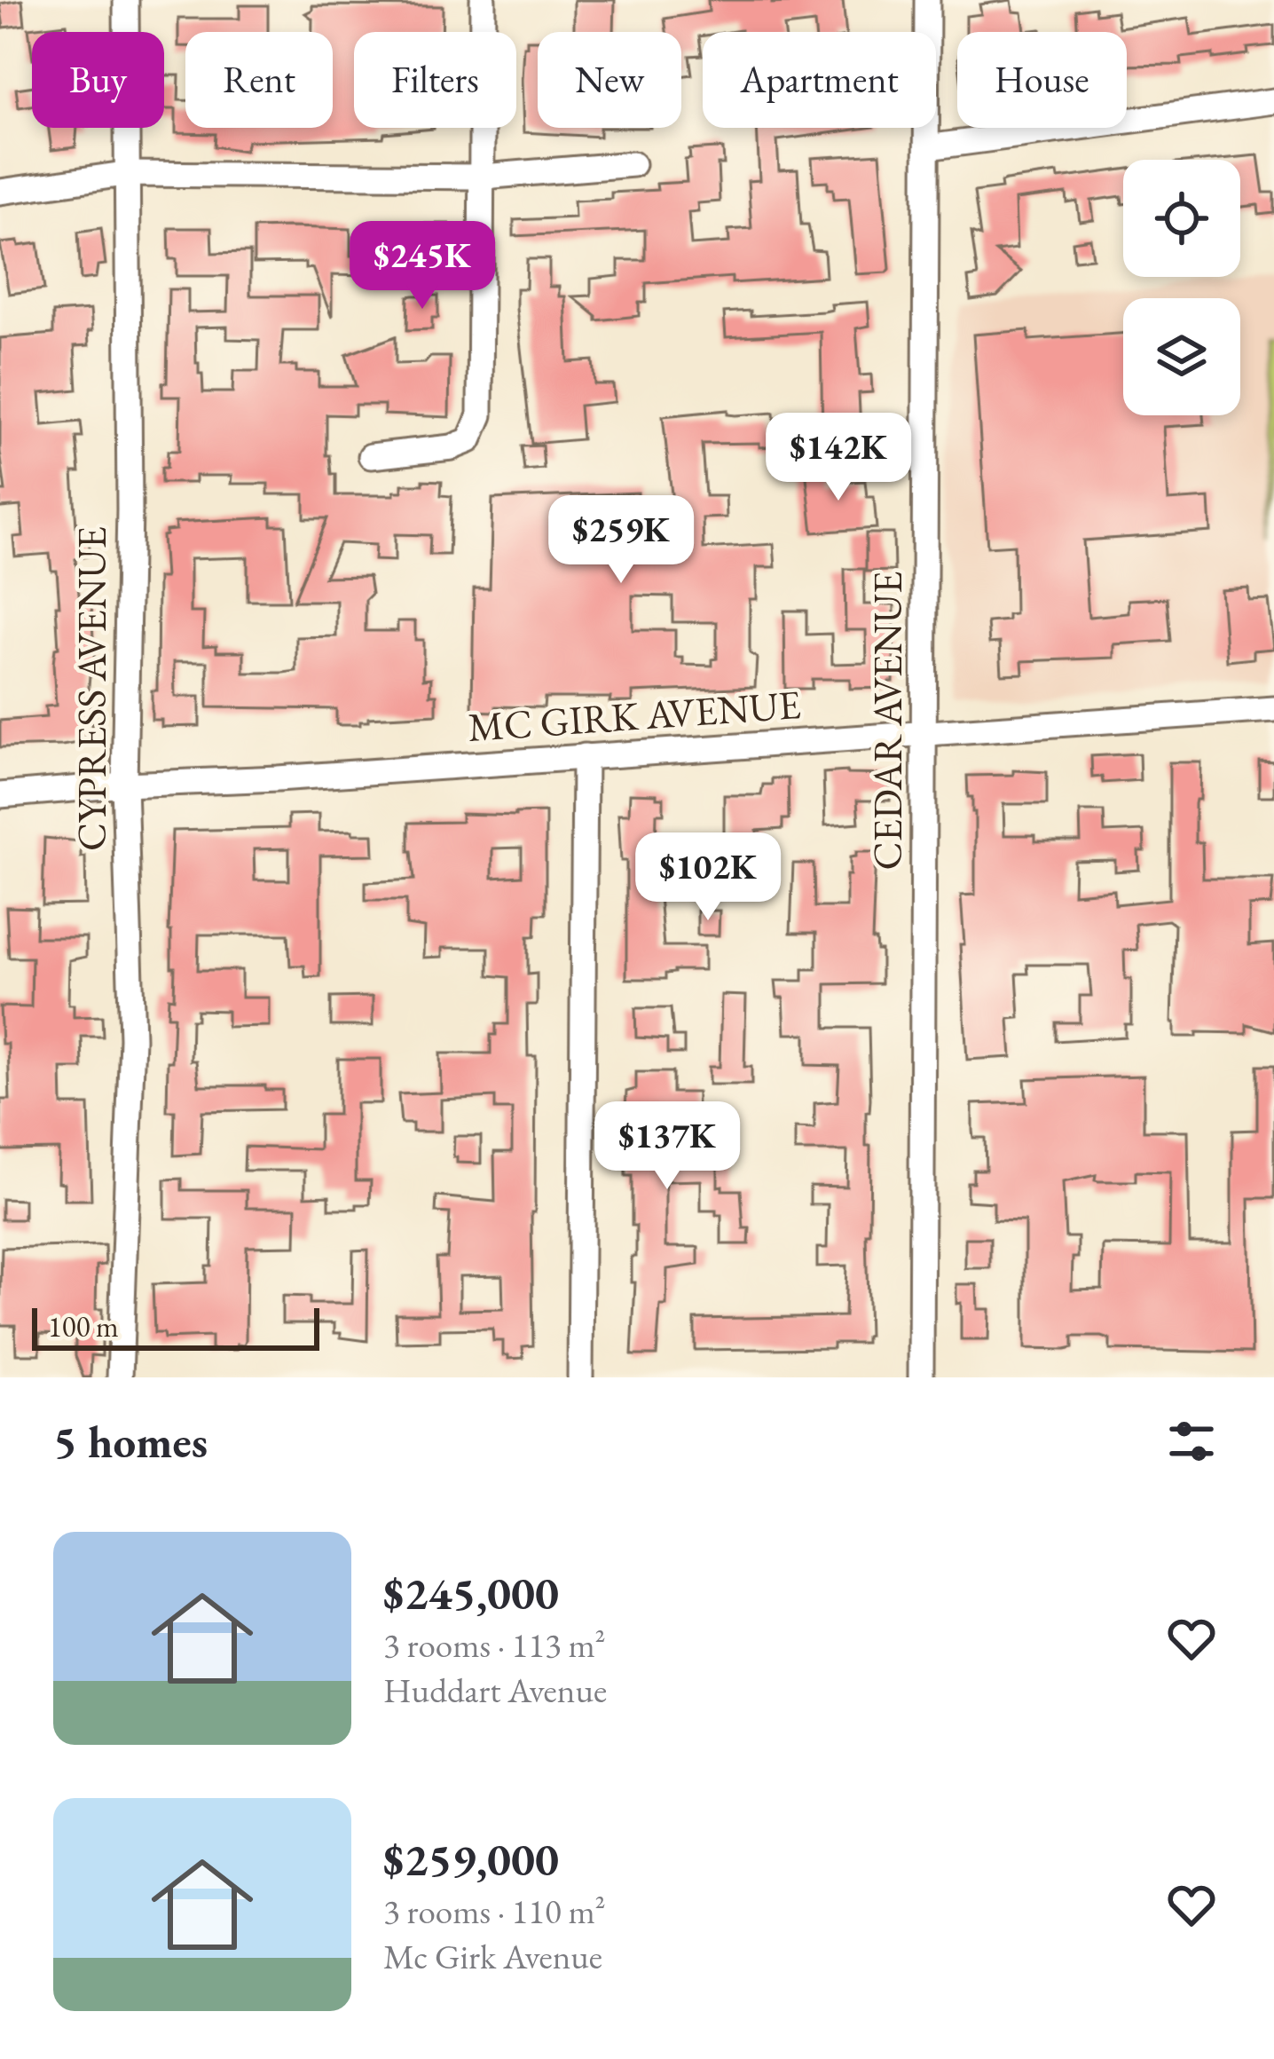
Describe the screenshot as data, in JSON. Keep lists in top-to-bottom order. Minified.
{"streets":{"street":["CYPRESS AVENUE","MC GIRK AVENUE","CEDAR AVENUE"]},"crossings":[["CYPRESS AVENUE","MC GIRK AVENUE"],["MC GIRK AVENUE","CEDAR AVENUE"]],"scale_bar":"100 m","page":{"chip":["Buy","Rent","Filters","New","Apartment","House"],"price":["$245K","$142K","$259K","$102K","$137K"],"scale":"100 m","heading":"5 homes","list":[{"name":"$245,000","note":"3 rooms · 113 m² · Huddart Avenue"},{"name":"$259,000","note":"3 rooms · 110 m² · Mc Girk Avenue"}]}}
